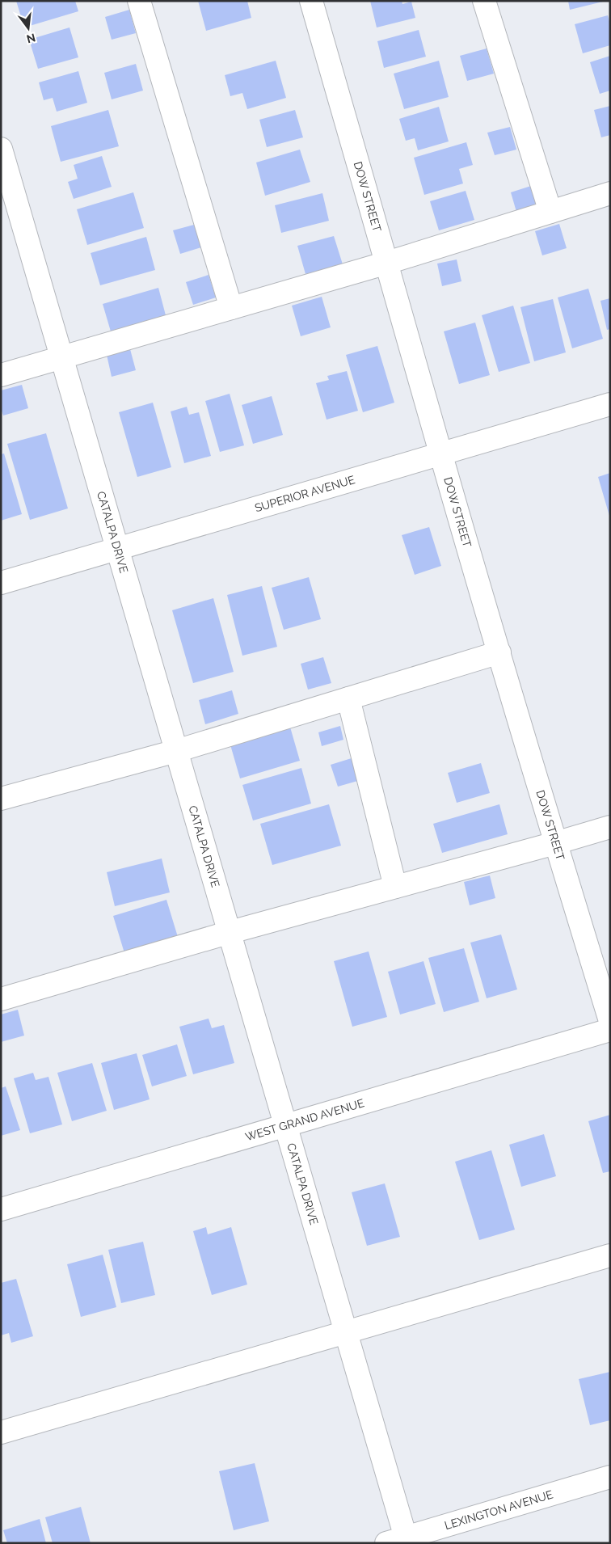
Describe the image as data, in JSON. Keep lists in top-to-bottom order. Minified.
{"streets":{"street":["DOW STREET","SUPERIOR AVENUE","CATALPA DRIVE","WEST GRAND AVENUE","LEXINGTON AVENUE"]},"crossings":[["DOW STREET","SUPERIOR AVENUE"],["SUPERIOR AVENUE","CATALPA DRIVE"],["CATALPA DRIVE","WEST GRAND AVENUE"],["CATALPA DRIVE","LEXINGTON AVENUE"]],"north":"bottom"}
